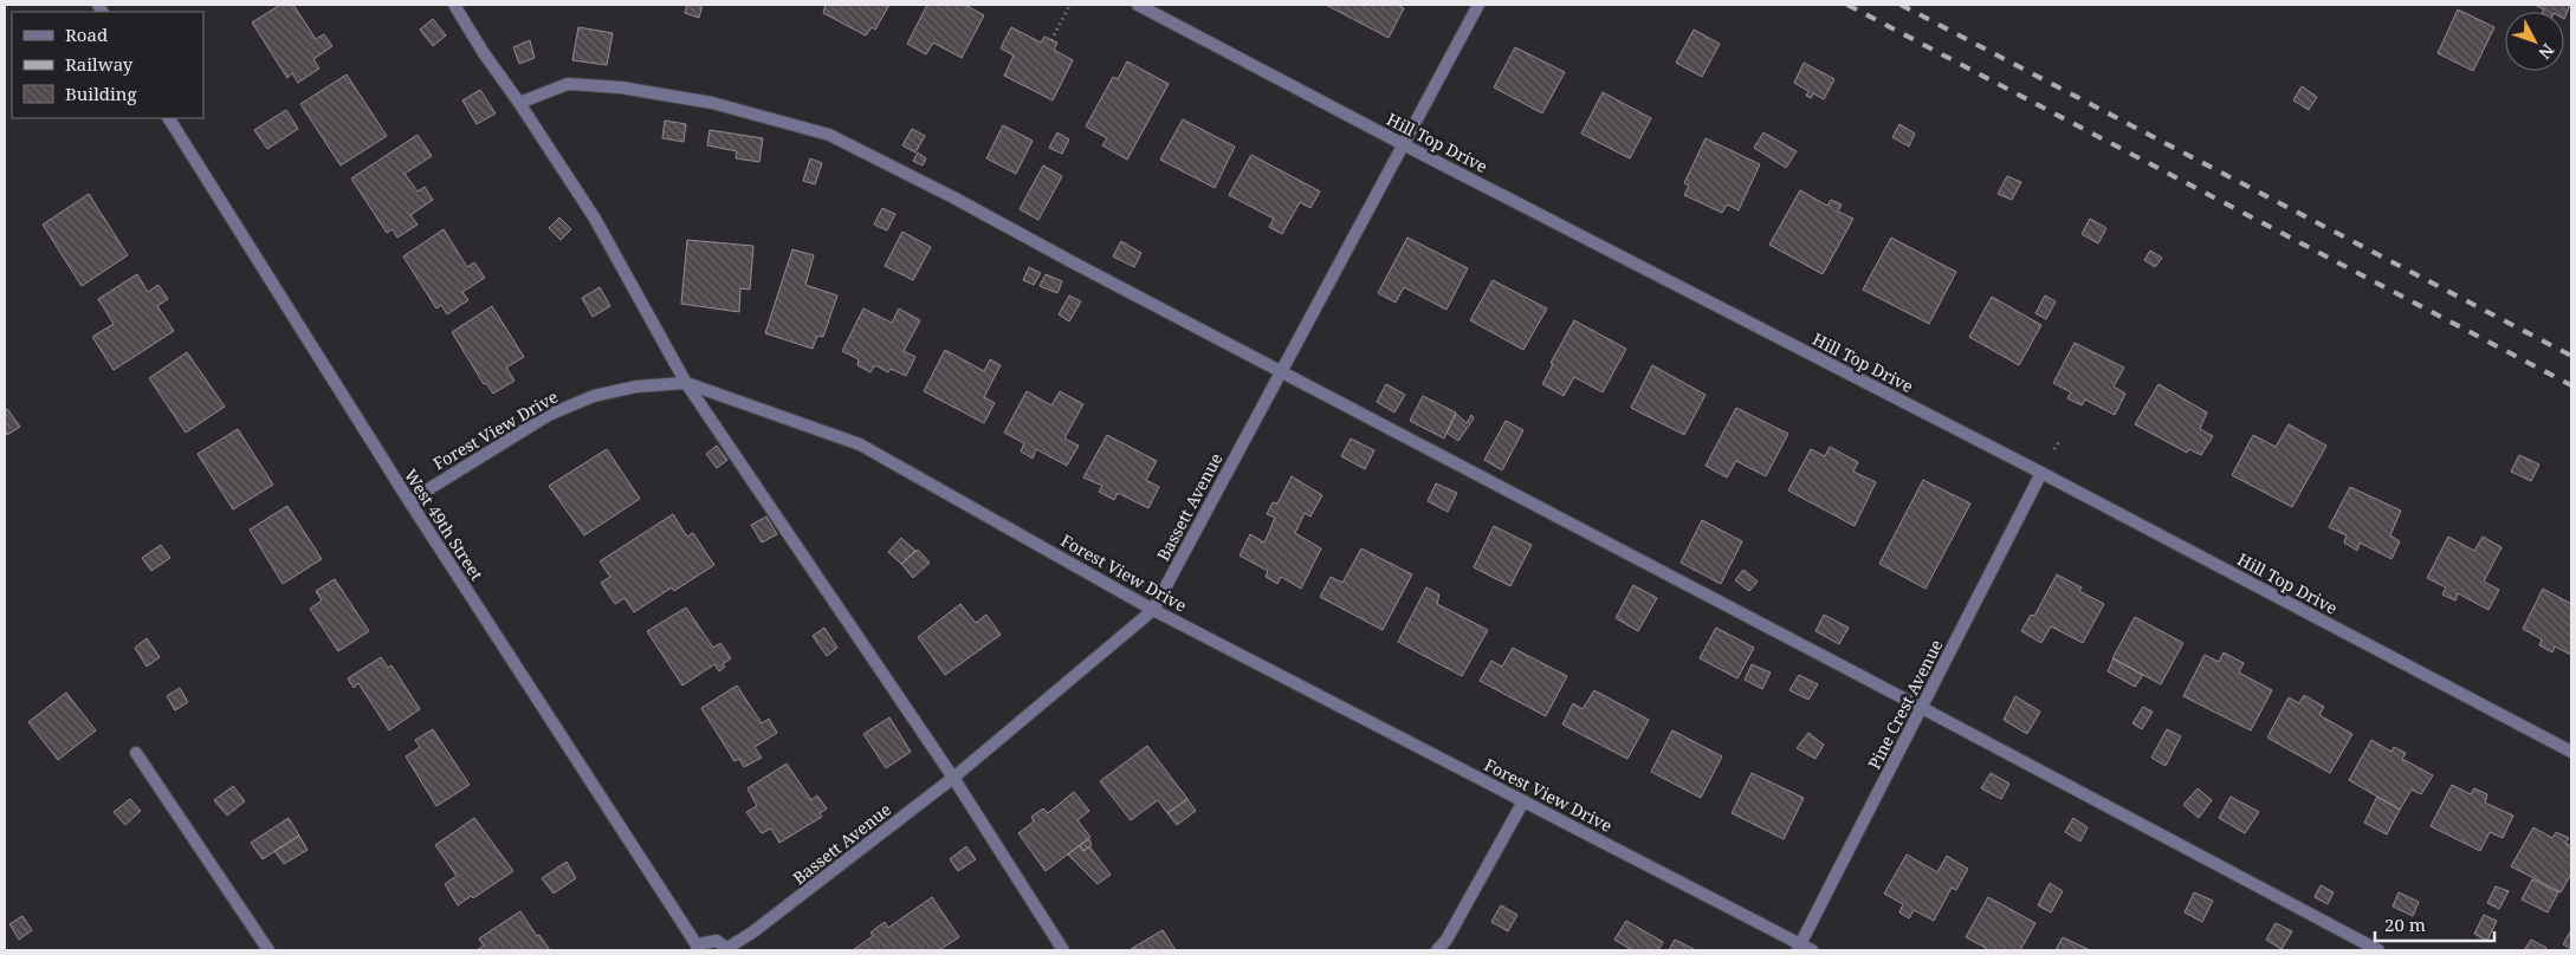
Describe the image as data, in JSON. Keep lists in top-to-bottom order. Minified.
{"streets":{"street":["Hill Top Drive","Forest View Drive","Bassett Avenue","West 49th Street","Pine Crest Avenue"]},"crossings":[["Hill Top Drive","Bassett Avenue"],["Hill Top Drive","Pine Crest Avenue"],["Forest View Drive","Bassett Avenue"],["Forest View Drive","West 49th Street"],["Forest View Drive","Pine Crest Avenue"]],"legend":["Road","Railway","Building"],"scale_bar":"20 m","north":"bottom right"}
